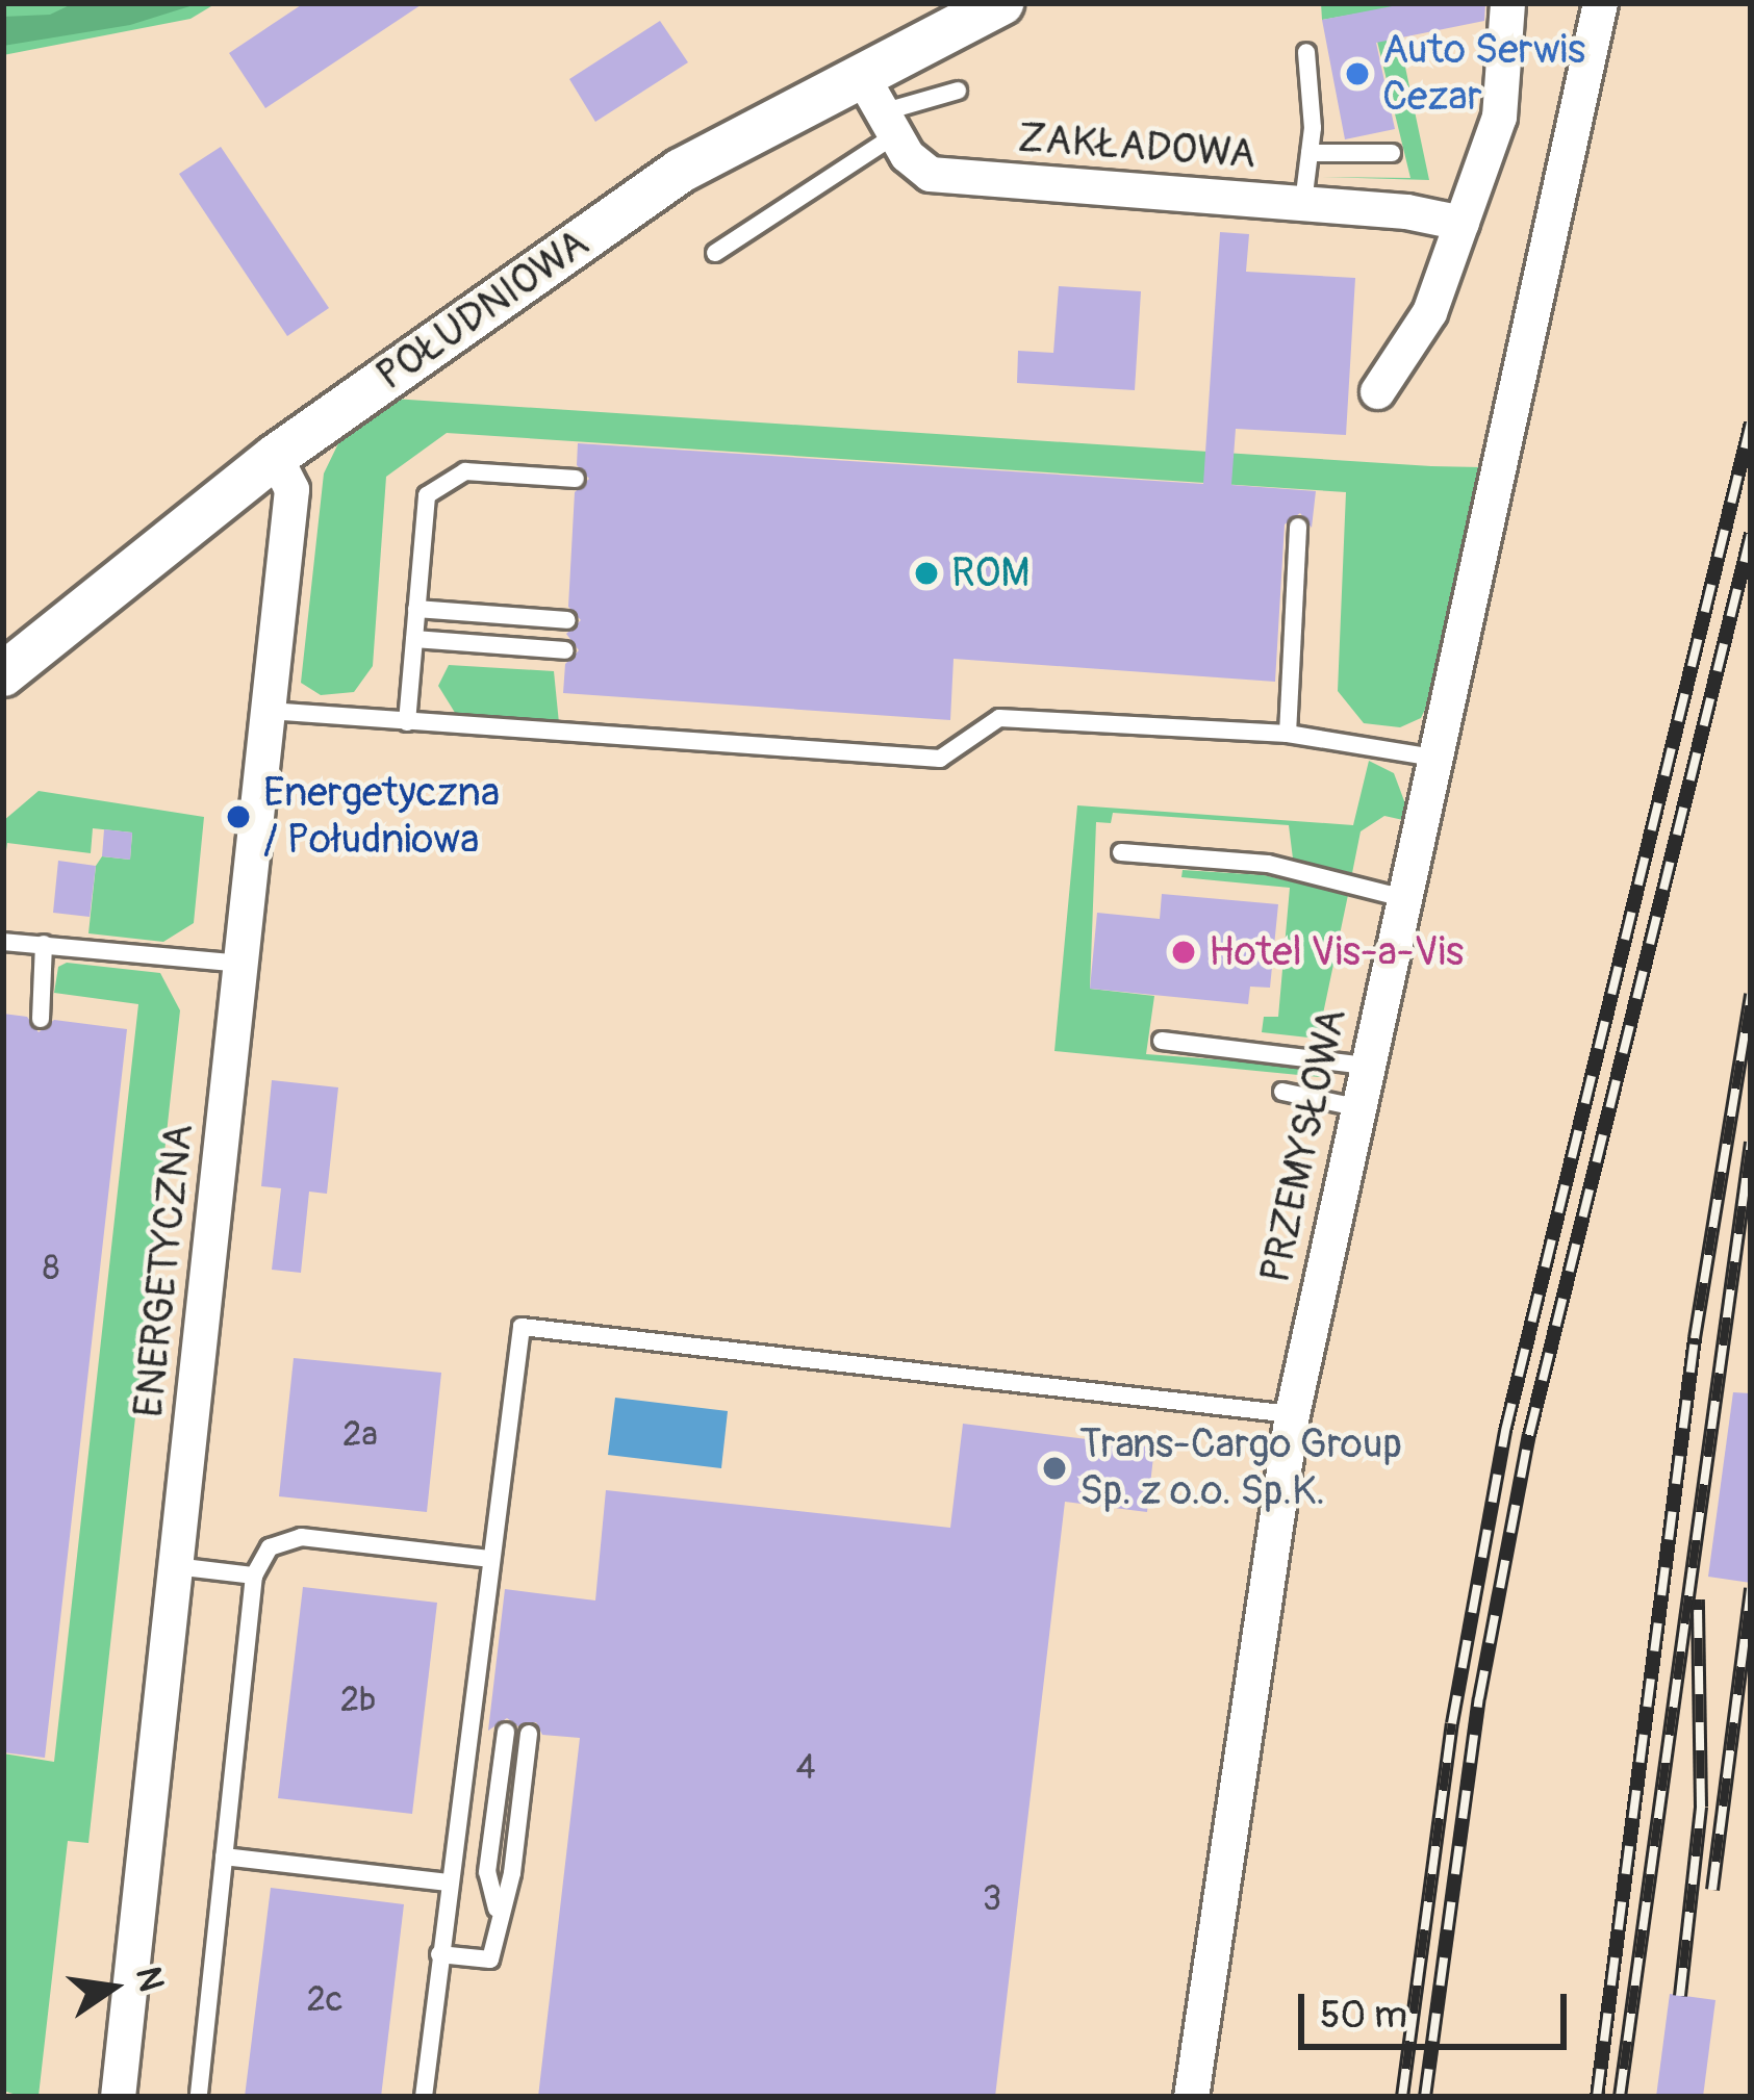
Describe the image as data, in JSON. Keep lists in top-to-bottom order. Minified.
{"streets":{"street":["ZAKŁADOWA","POŁUDNIOWA","PRZEMYSŁOWA","ENERGETYCZNA"]},"crossings":[["ZAKŁADOWA","POŁUDNIOWA"],["POŁUDNIOWA","ENERGETYCZNA"]],"places":["Auto Serwis Cezar","ROM","Energetyczna / Południowa","Hotel Vis-a-Vis","Trans-Cargo Group Sp. z o.o. Sp.K."],"house_numbers":["8","2a","2b","4","3","2c"],"scale_bar":"50 m","north":"right"}
